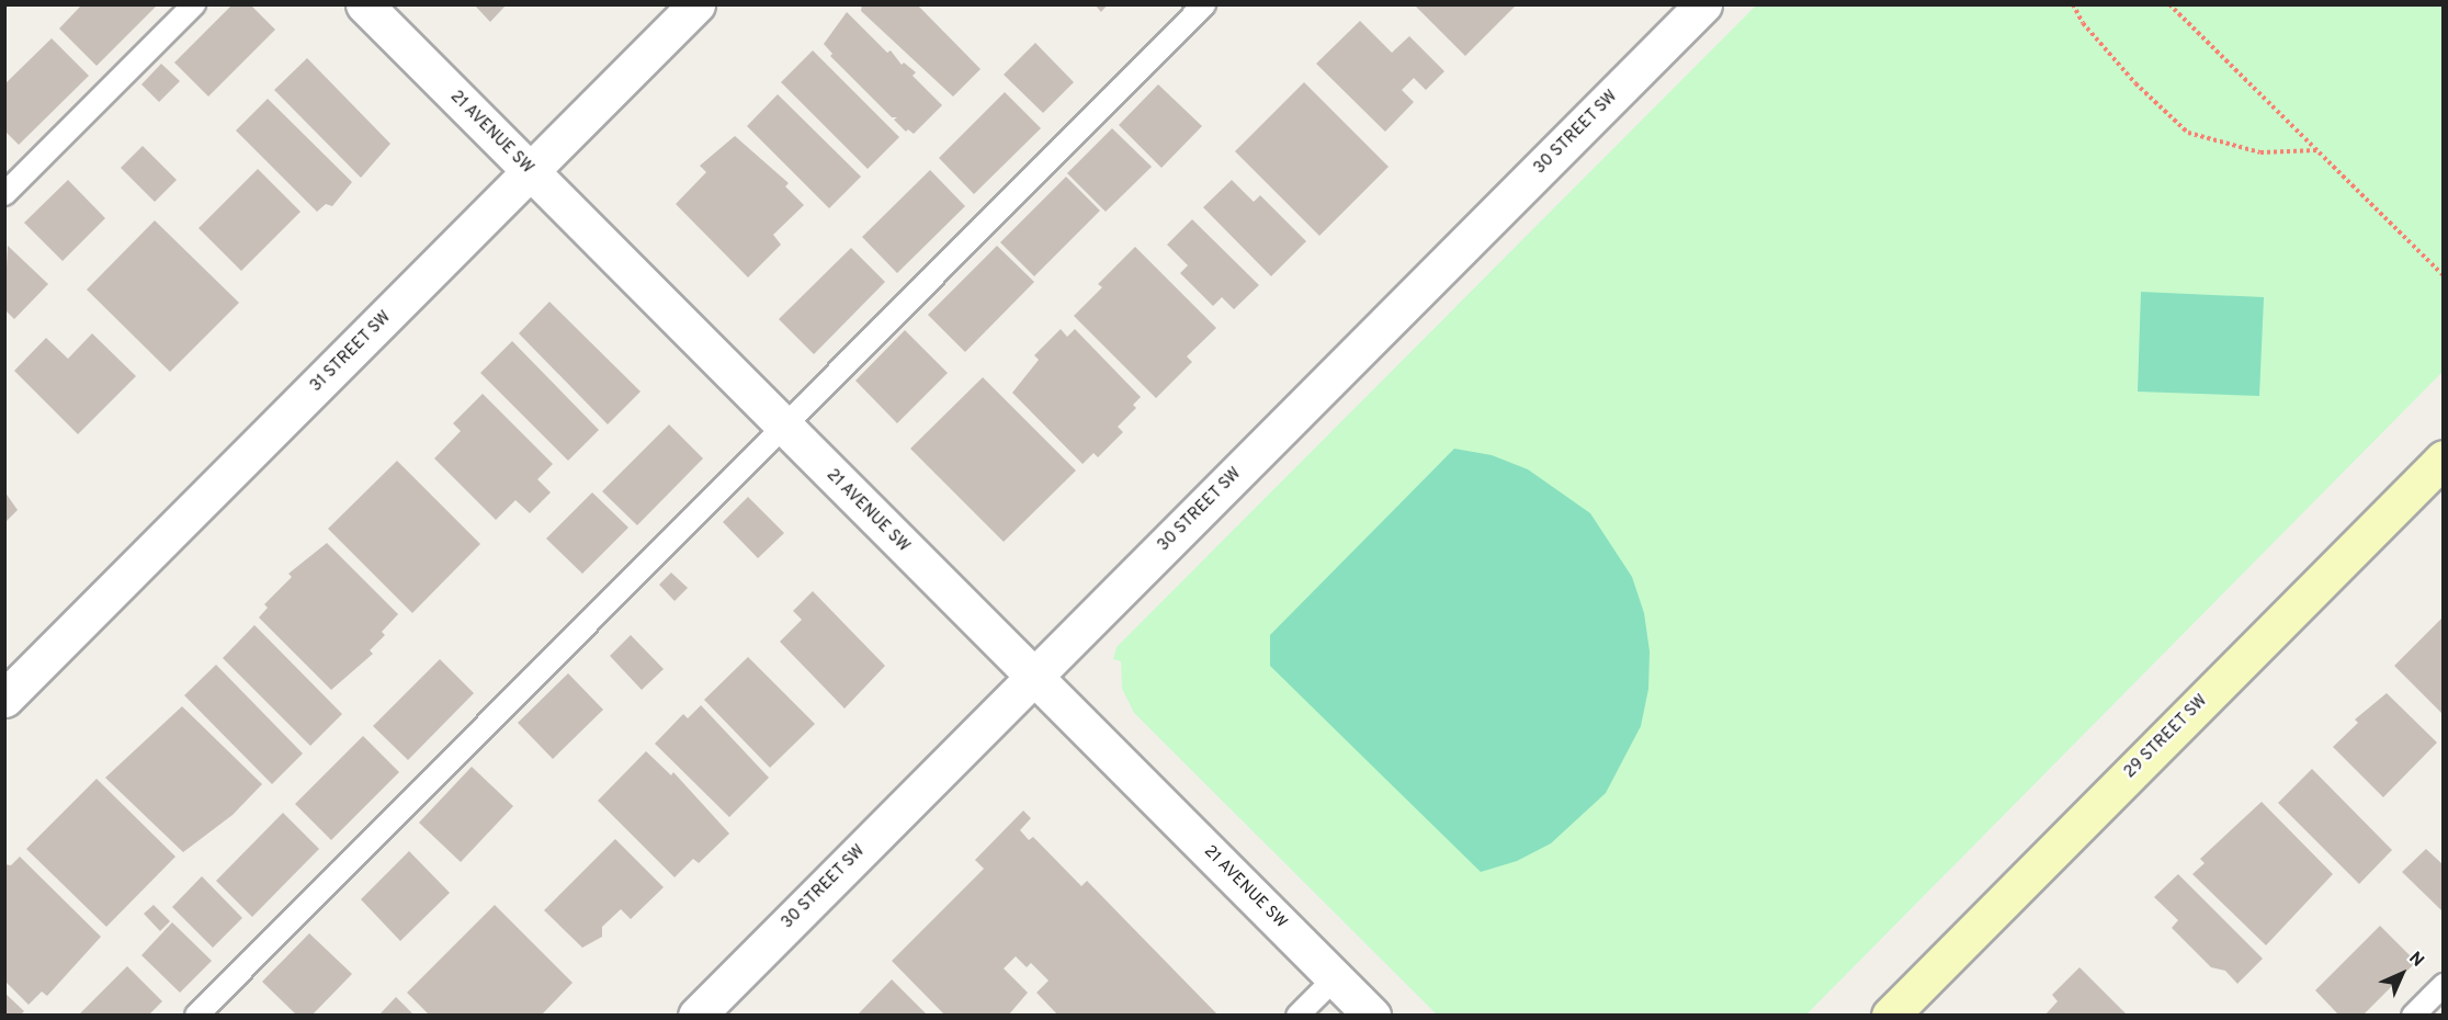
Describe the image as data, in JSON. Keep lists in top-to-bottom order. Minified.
{"streets":{"street":["21 AVENUE SW","30 STREET SW","31 STREET SW","29 STREET SW"]},"crossings":[["21 AVENUE SW","30 STREET SW"],["21 AVENUE SW","31 STREET SW"]],"north":"top right"}
